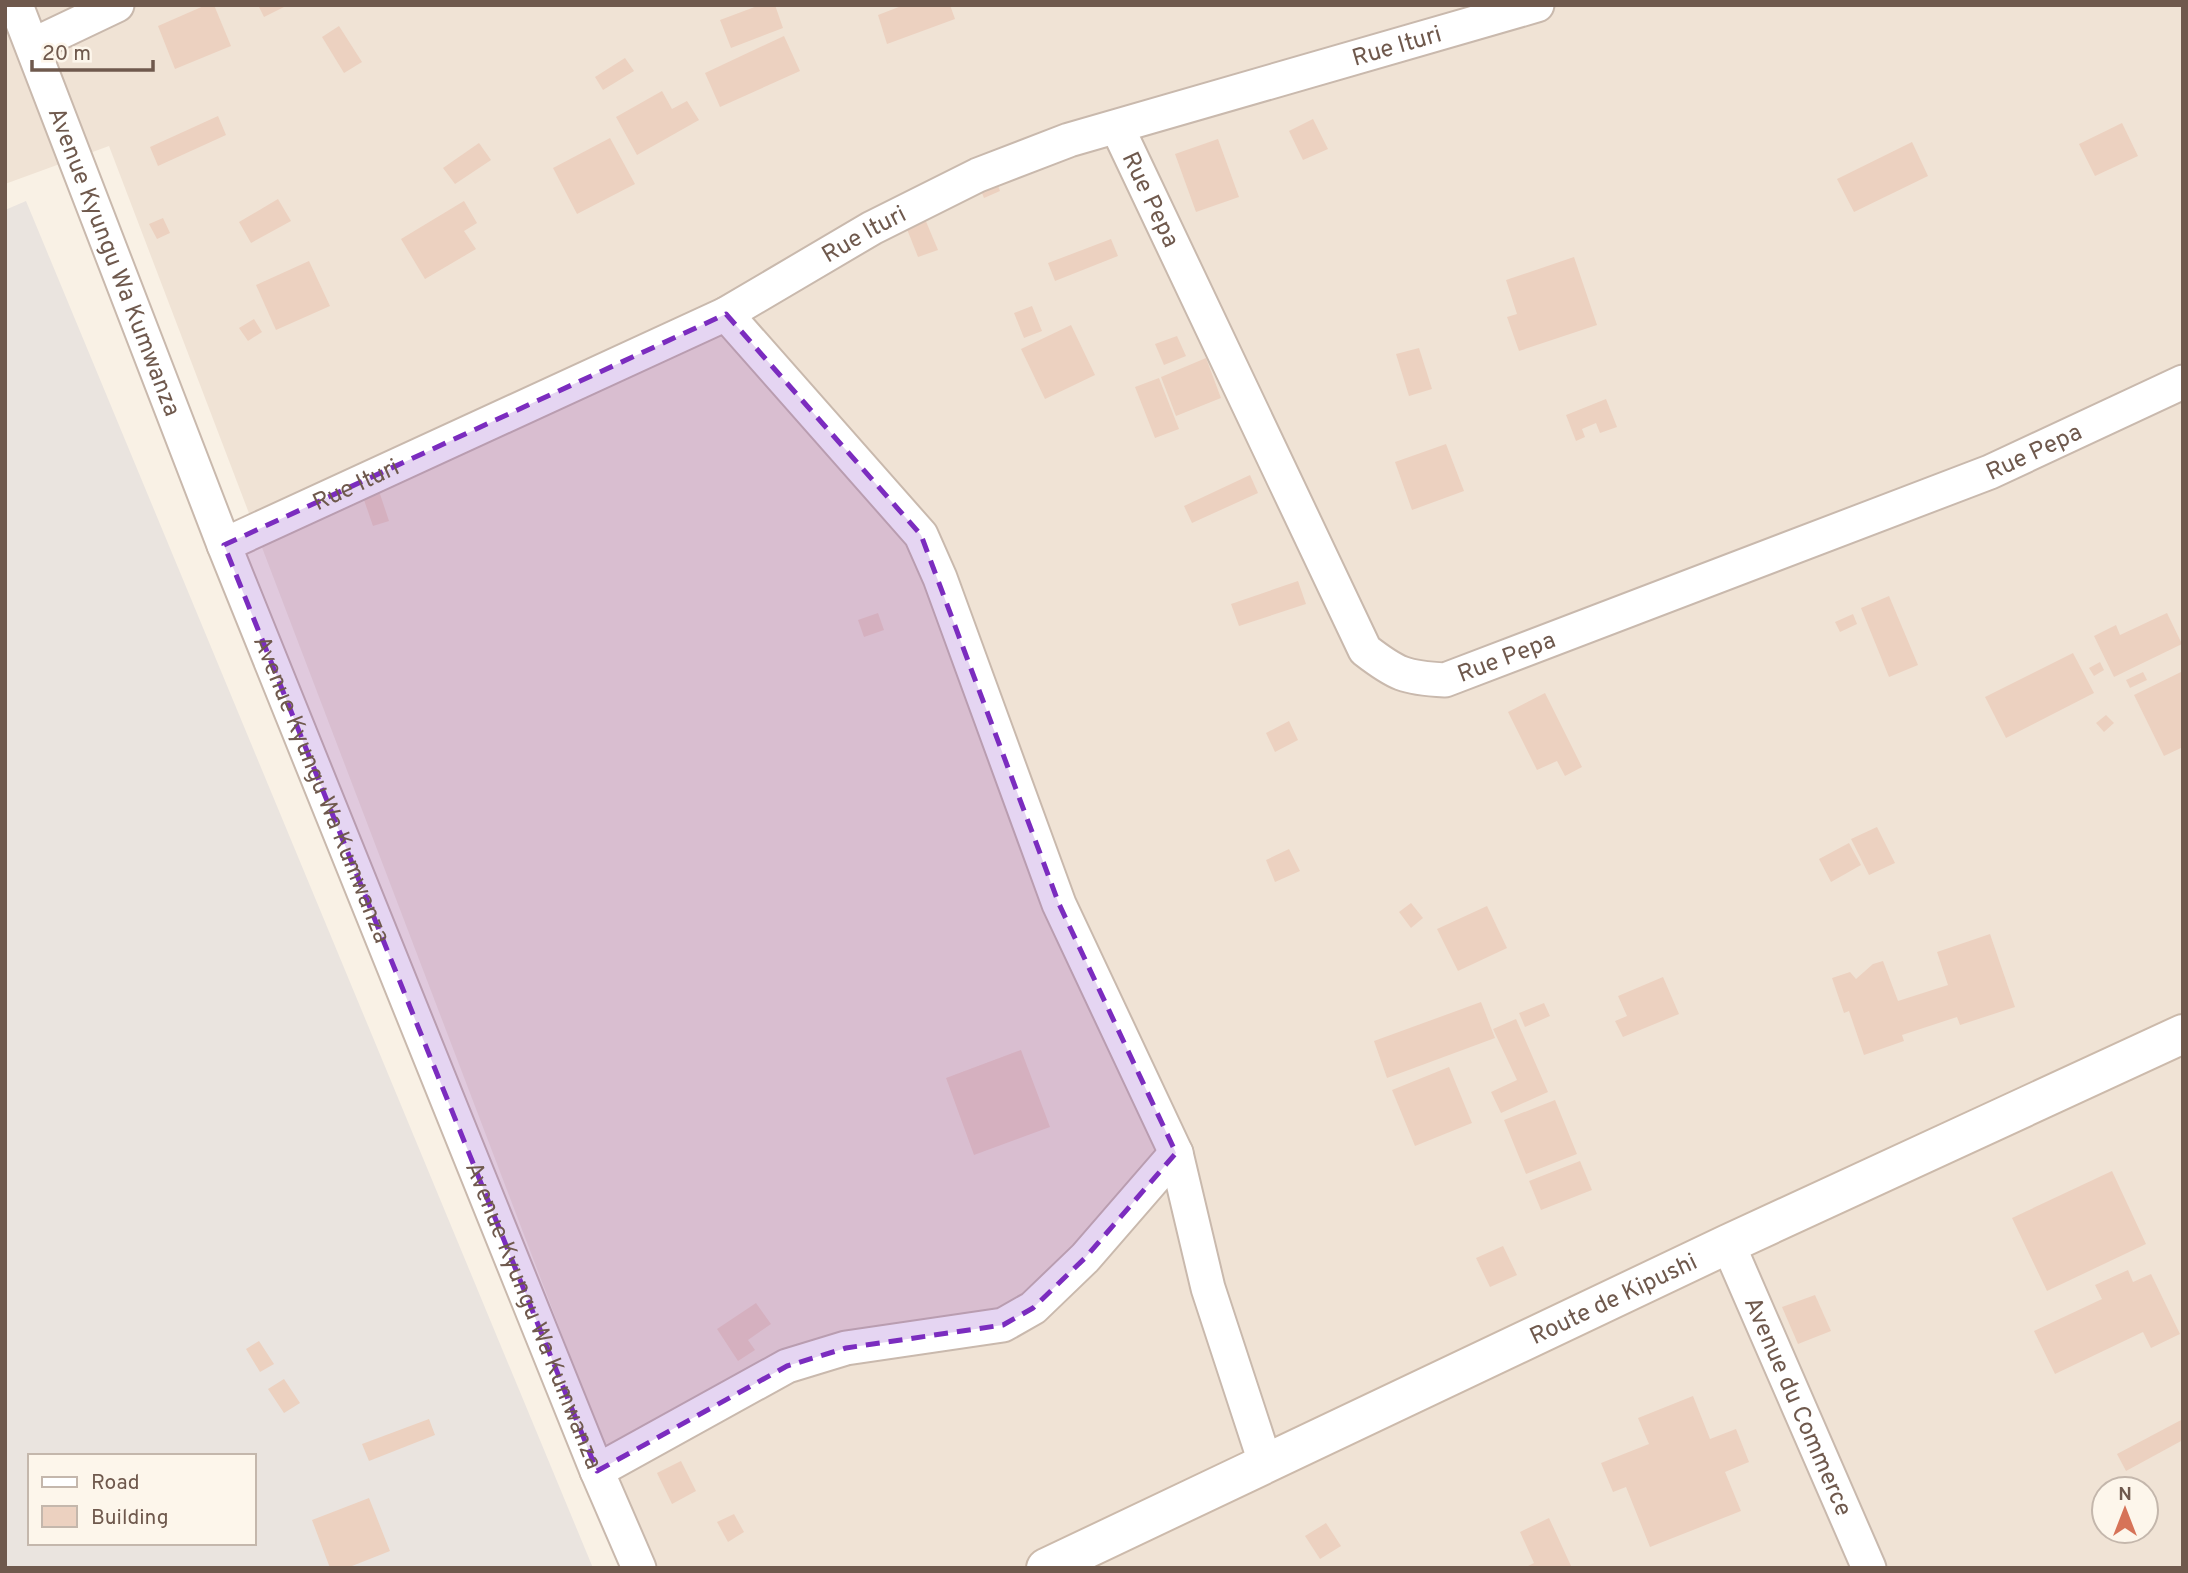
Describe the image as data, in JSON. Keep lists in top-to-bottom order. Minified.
{"streets":{"main road":["Route de Kipushi"],"street":["Rue Ituri","Rue Pepa","Avenue Kyungu Wa Kumwanza","Avenue du Commerce"]},"crossings":[["Rue Ituri","Rue Pepa"],["Rue Ituri","Avenue Kyungu Wa Kumwanza"],["Route de Kipushi","Avenue du Commerce"]],"legend":["Road","Building"],"scale_bar":"20 m","north":"top"}
